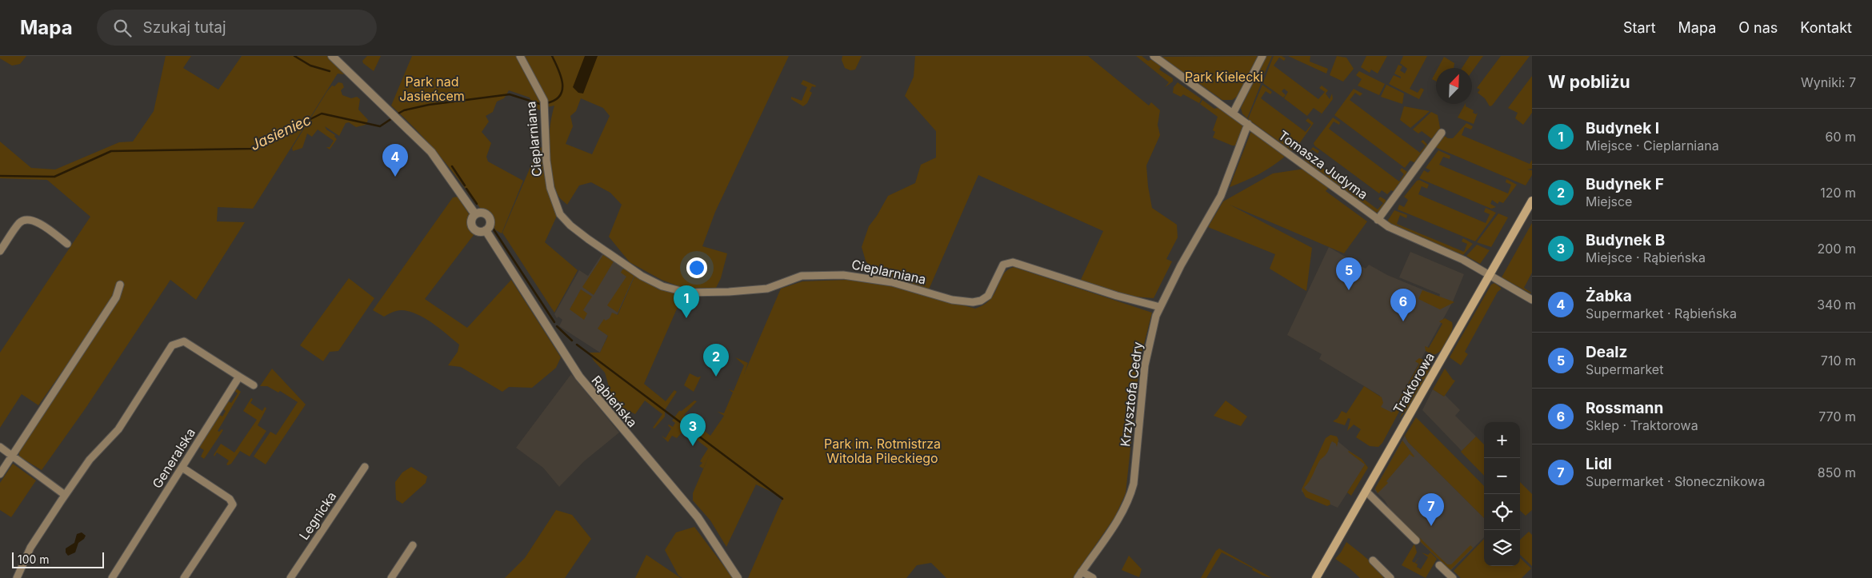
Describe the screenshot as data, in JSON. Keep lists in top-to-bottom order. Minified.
{"streets":{"main road":["Traktorowa"],"street":["Cieplarniana","Tomasza Judyma","Krzysztofa Cedry","Rąbieńska","Generalska","Legnicka"]},"crossings":[["Cieplarniana","Krzysztofa Cedry"],["Tomasza Judyma","Traktorowa"],["Tomasza Judyma","Krzysztofa Cedry"]],"water":["Jasieniec"],"parks":["Park Kielecki","Park nad Jasieńcem","Park im. Rotmistrza Witolda Pileckiego"],"scale_bar":"100 m","north":"top right","page":{"header":"Mapa","search":"Szukaj tutaj","nav":["Start","Mapa","O nas","Kontakt"],"heading":["W pobliżu","Wyniki: 7"],"list":[{"mark":"1","name":"Budynek I","note":"Miejsce · Cieplarniana","value":"60 m"},{"mark":"2","name":"Budynek F","note":"Miejsce","value":"120 m"},{"mark":"3","name":"Budynek B","note":"Miejsce · Rąbieńska","value":"200 m"},{"mark":"4","name":"Żabka","note":"Supermarket · Rąbieńska","value":"340 m"},{"mark":"5","name":"Dealz","note":"Supermarket","value":"710 m"},{"mark":"6","name":"Rossmann","note":"Sklep · Traktorowa","value":"770 m"},{"mark":"7","name":"Lidl","note":"Supermarket · Słonecznikowa","value":"850 m"}],"pins":["4","5","1","6","2","3","7"],"map_buttons":["+","−"],"scale":"100 m"}}
